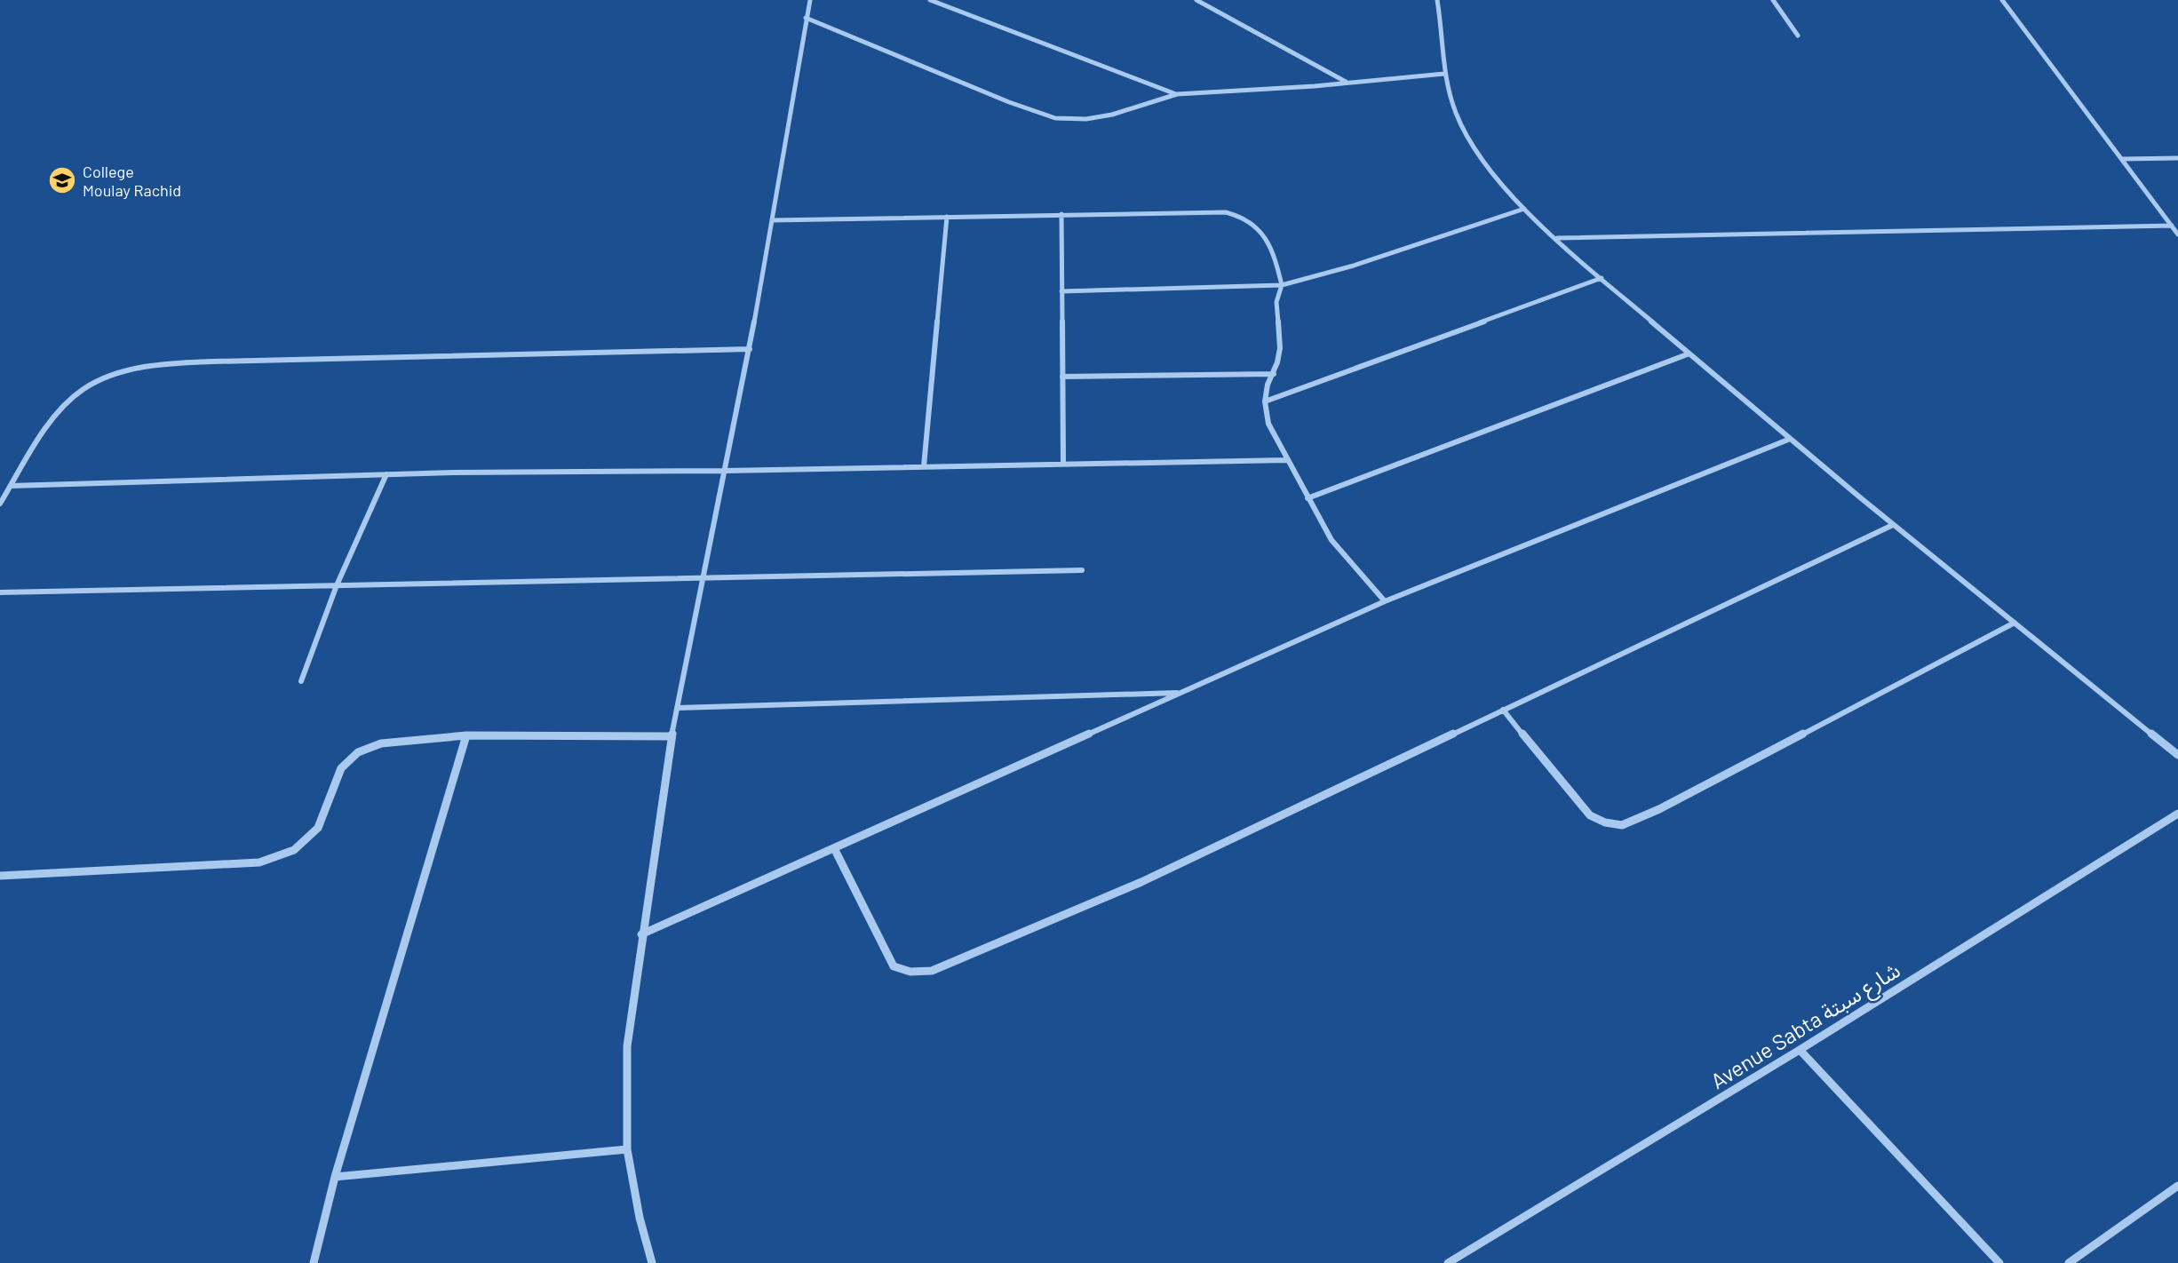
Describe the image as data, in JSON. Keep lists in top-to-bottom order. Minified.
{"streets":{"street":["Avenue Sabta شارع سبتة"]},"places":{"school or university":["College Moulay Rachid"]}}
